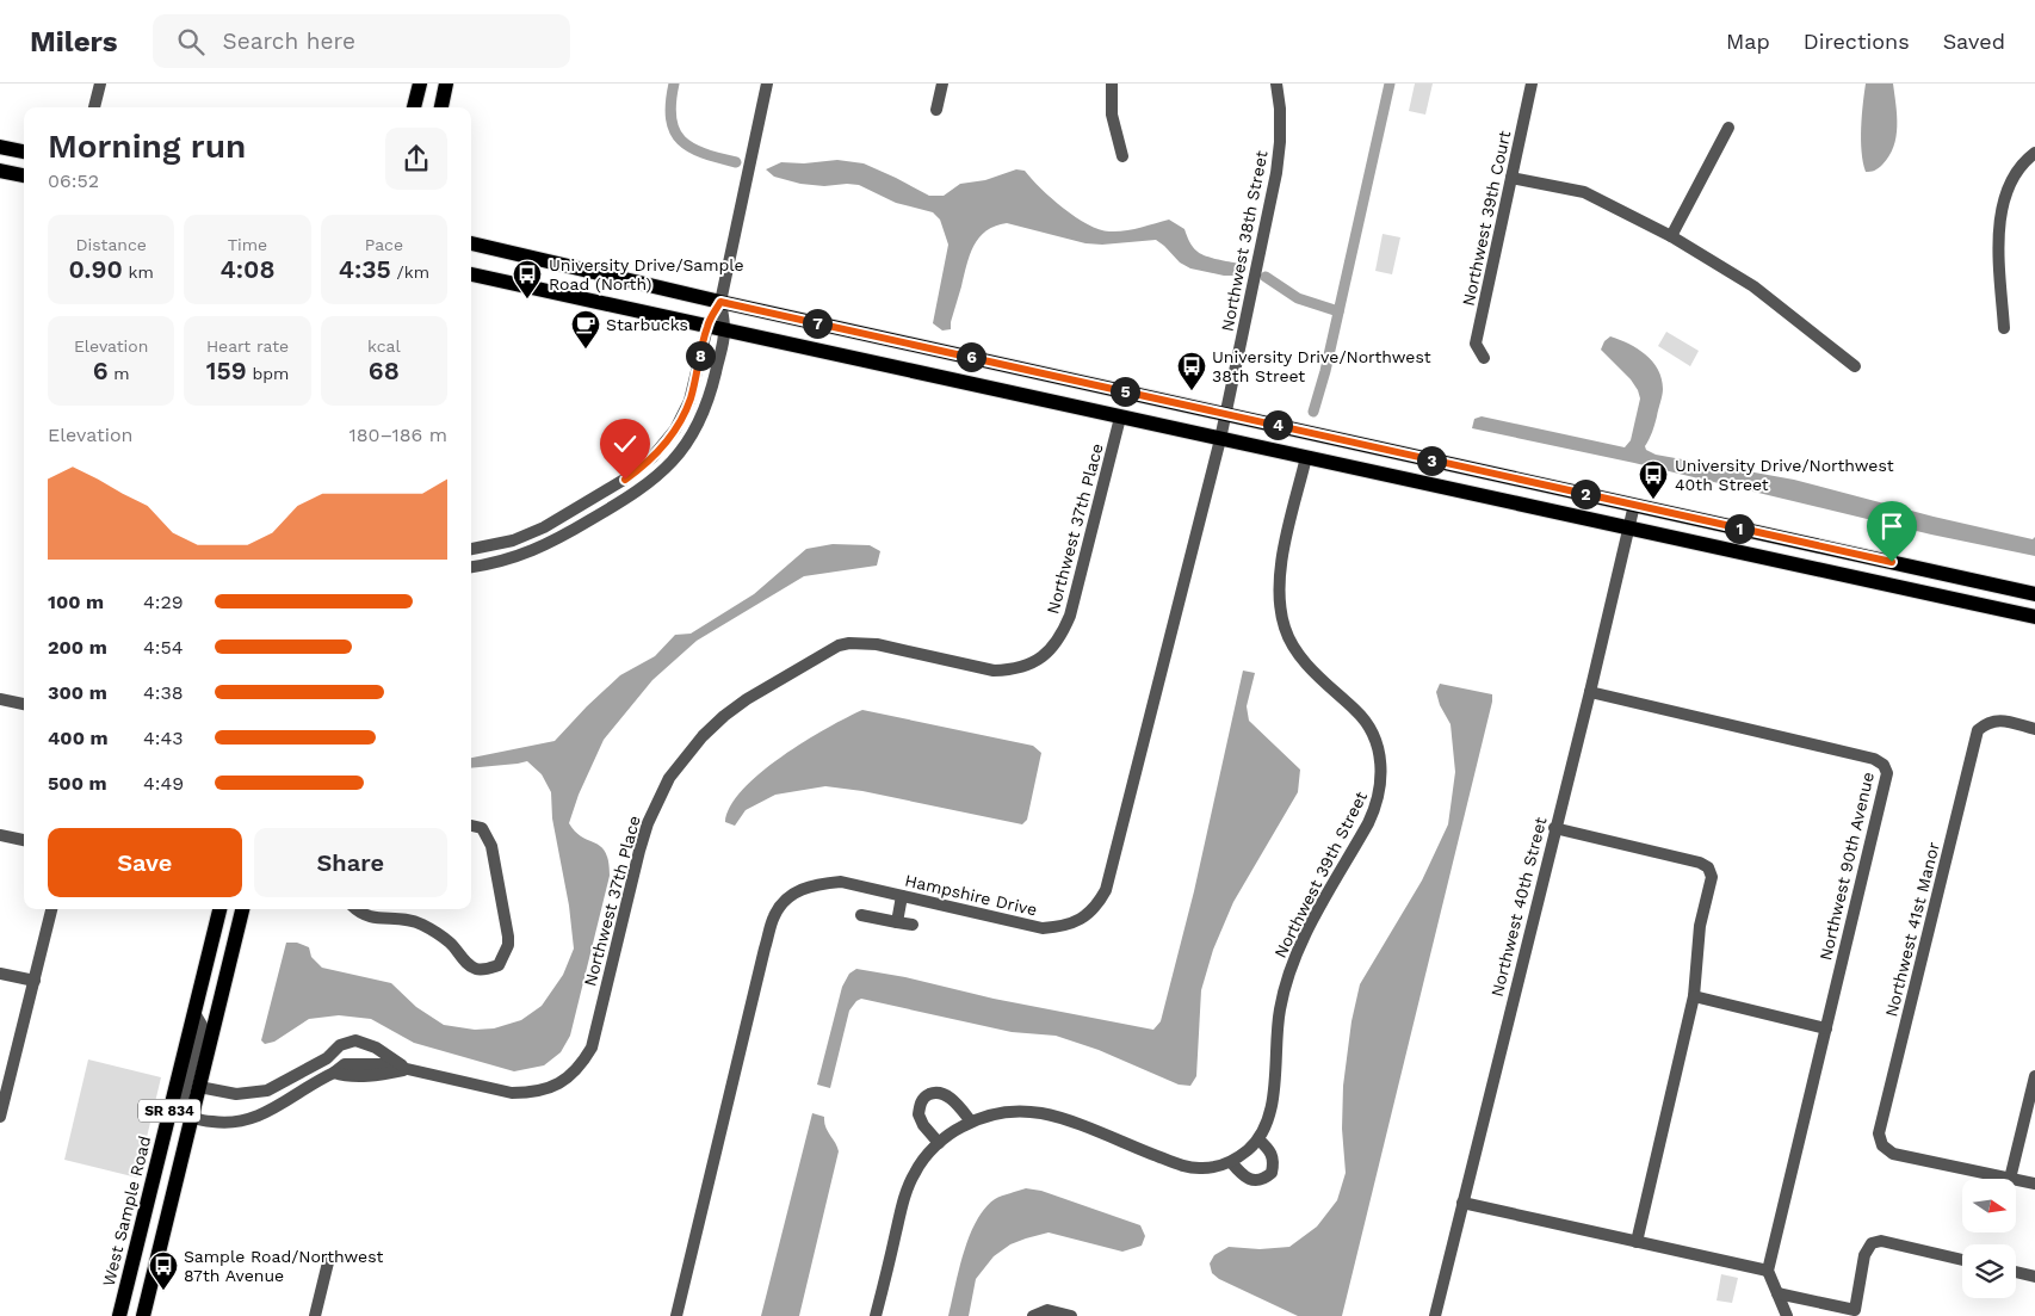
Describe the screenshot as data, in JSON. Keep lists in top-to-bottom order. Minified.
{"streets":{"main road":["SR 834","West Sample Road"],"street":["Northwest 39th Court","Northwest 38th Street","Northwest 37th Place","Northwest 90th Avenue","Northwest 39th Street","Hampshire Drive","Northwest 40th Street","Northwest 41st Manor"]},"crossings":[["Northwest 38th Street","Hampshire Drive"],["Northwest 37th Place","SR 834"],["Northwest 90th Avenue","Northwest 40th Street"]],"places":{"bus stop":["University Drive/Sample Road (North)","University Drive/Northwest 38th Street","University Drive/Northwest 40th Street","Sample Road/Northwest 87th Avenue"],"cafe":["Starbucks"]},"north":"right","page":{"header":"Milers","search":"Search here","nav":["Map","Directions","Saved"],"heading":["Morning run","06:52"],"stats":[["Distance","0.90 km"],["Time","4:08"],["Pace","4:35 /km"],["Elevation","6 m"],["Heart rate","159 bpm"],["kcal","68"]],"pins":["7","8","6","5","4","3","2","1"],"chart":["Elevation","180–186 m"],"list":[{"name":"100 m","note":"4:29"},{"name":"200 m","note":"4:54"},{"name":"300 m","note":"4:38"},{"name":"400 m","note":"4:43"},{"name":"500 m","note":"4:49"}],"buttons":["Save","Share"]}}
